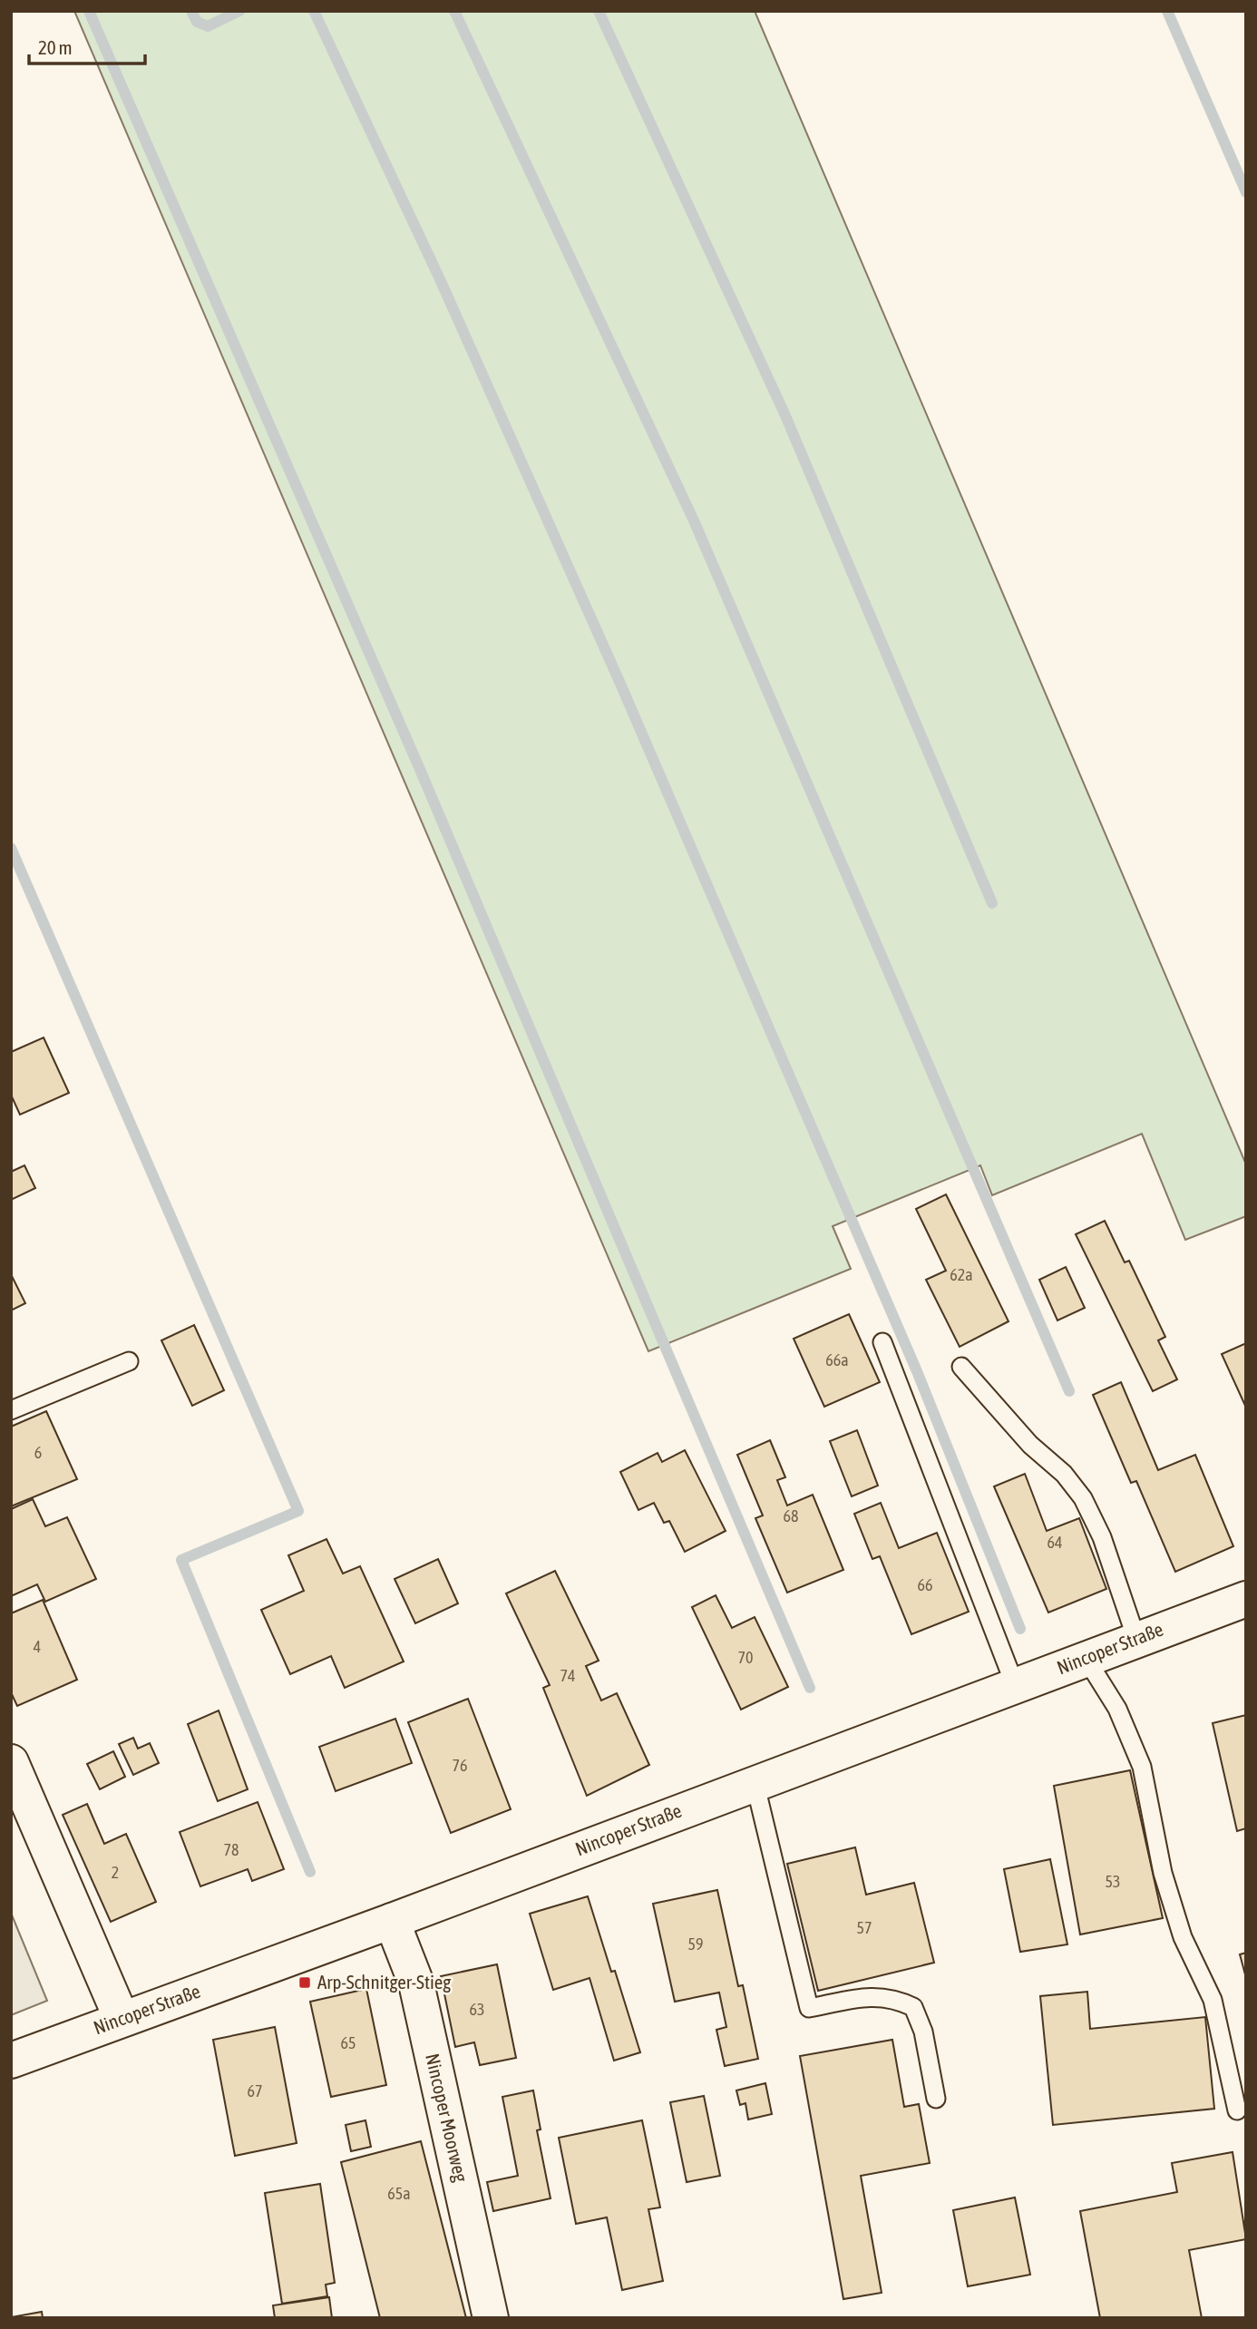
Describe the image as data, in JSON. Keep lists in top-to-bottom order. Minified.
{"streets":{"main road":["Nincoper Straße","Nincoper Moorweg"]},"crossings":[["Nincoper Straße","Nincoper Moorweg"]],"places":{"transit":["Arp-Schnitger-Stieg"]},"house_numbers":["62a","66a","6","68","64","66","4","70","74","76","78","2","53","57","59","63","65","67","65a"],"scale_bar":"20 m"}
